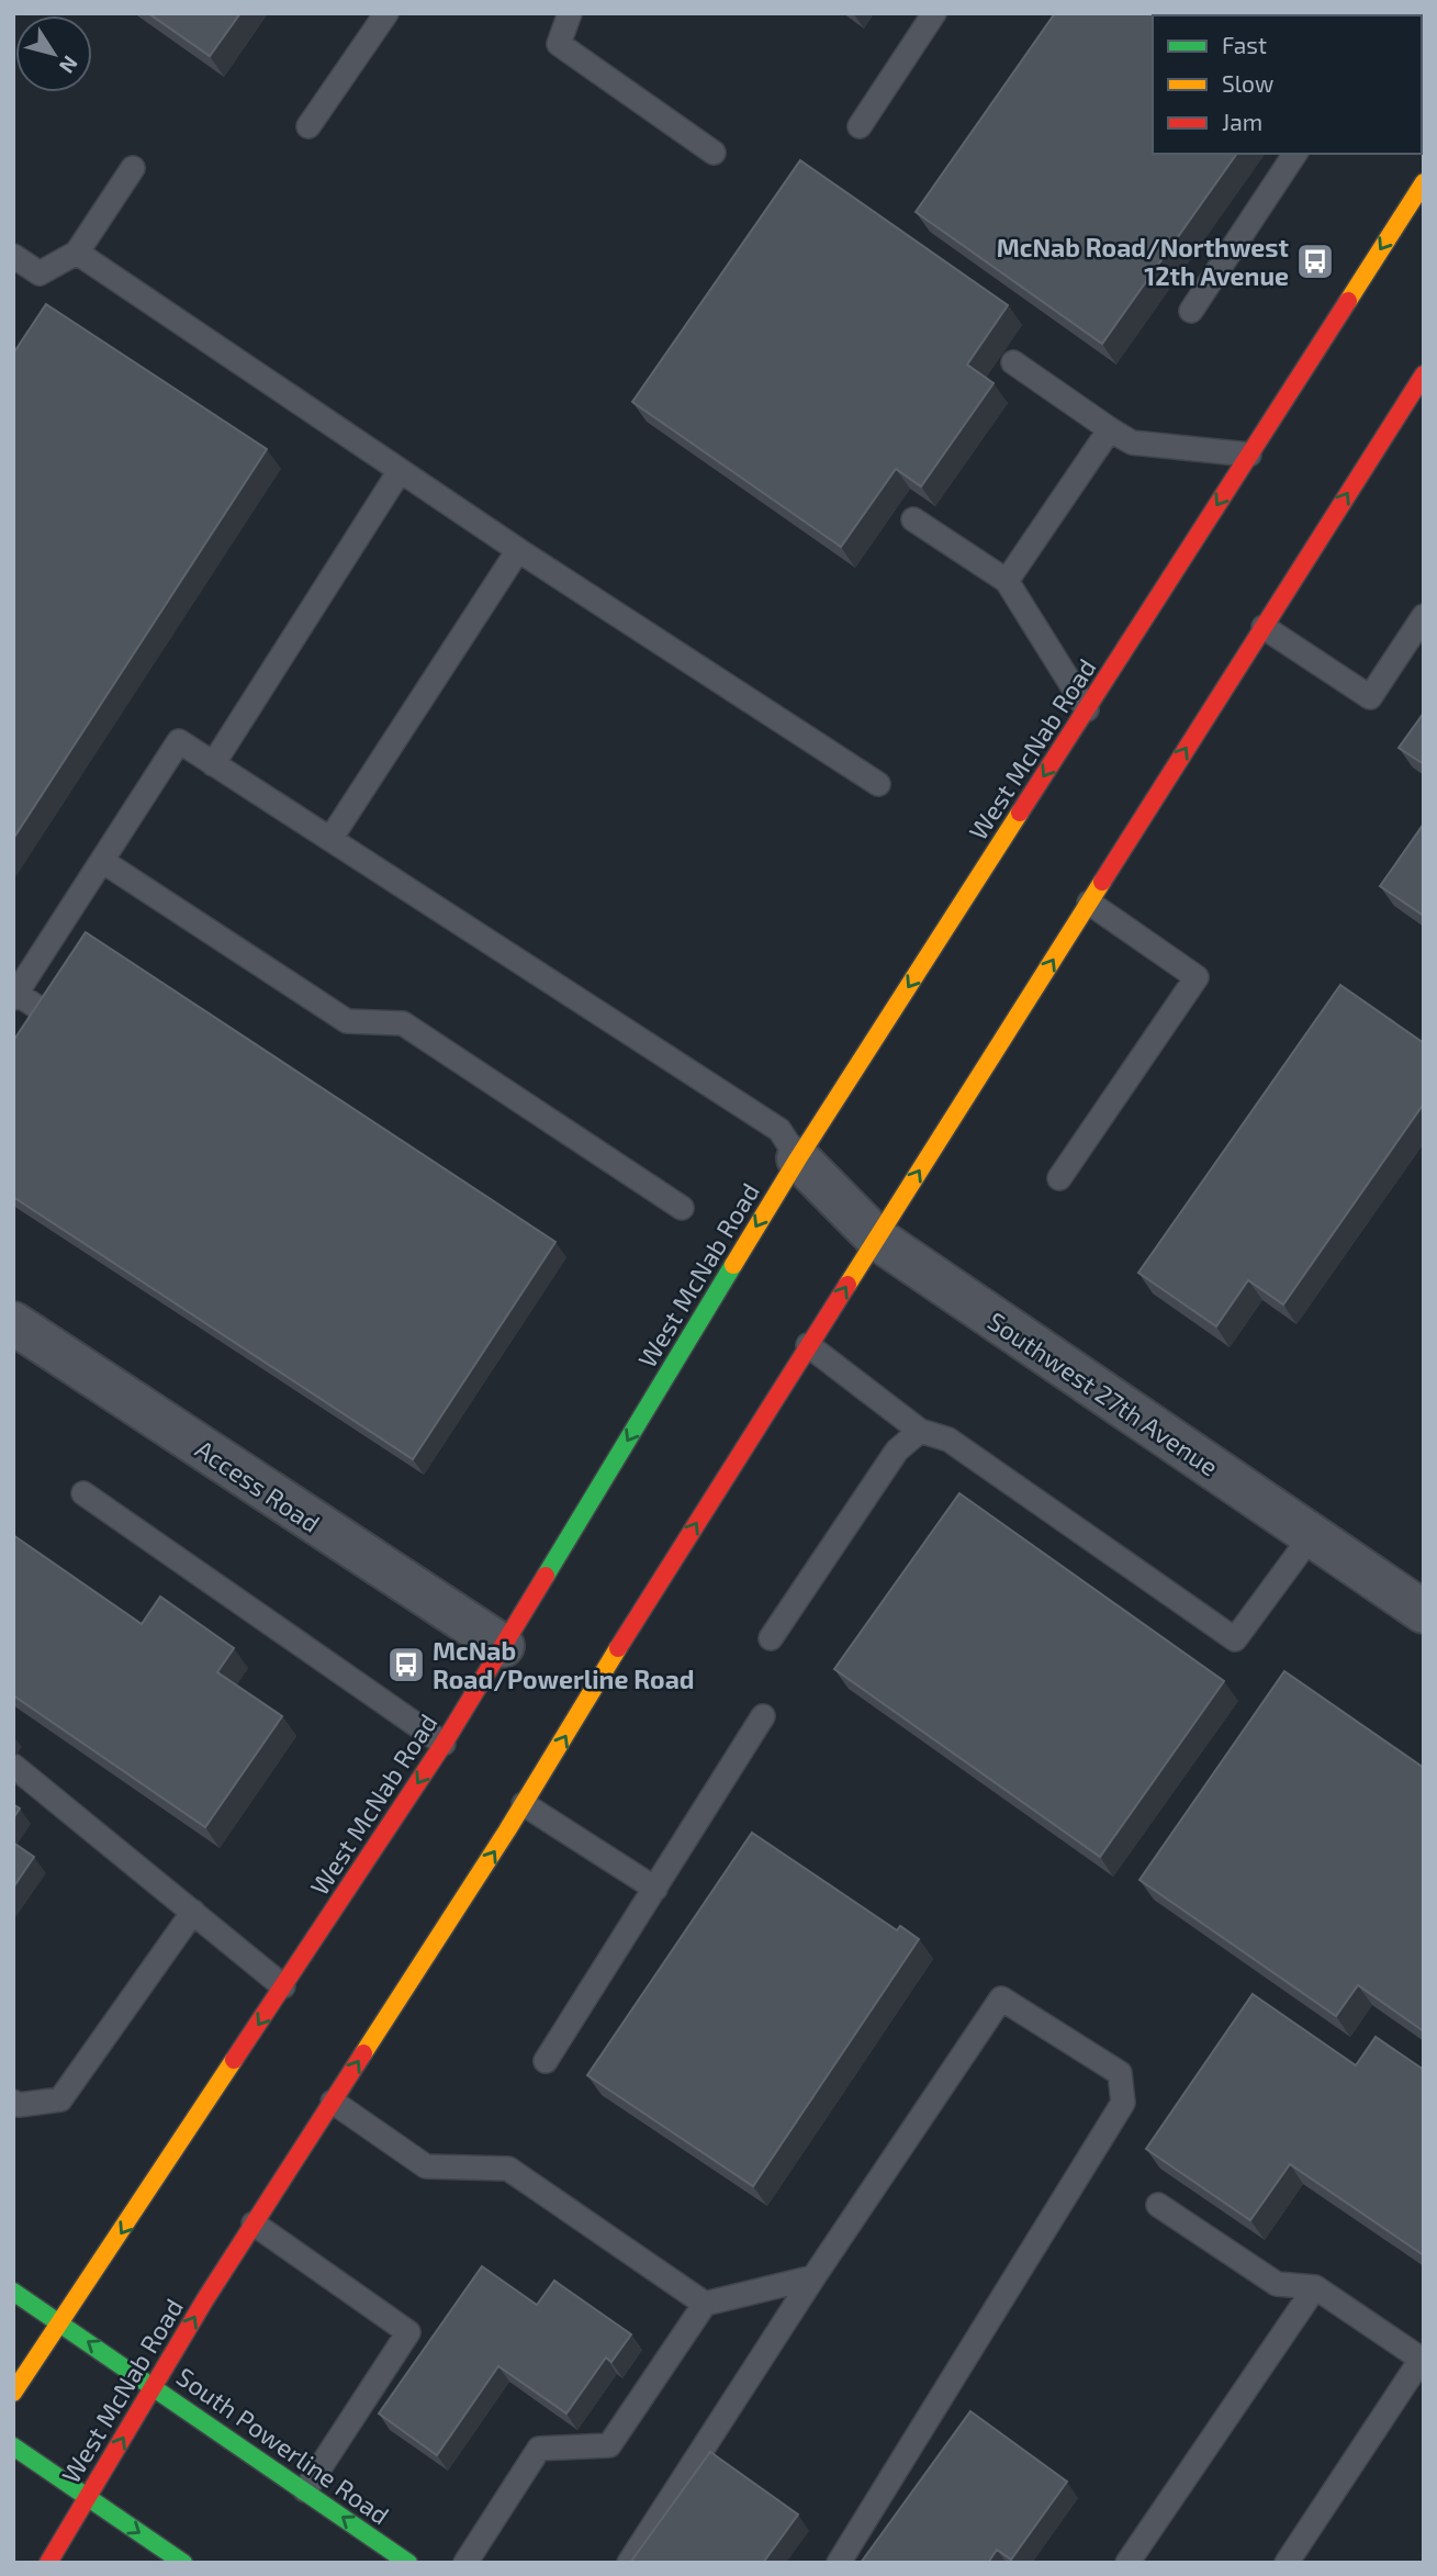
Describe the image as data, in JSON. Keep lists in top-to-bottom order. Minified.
{"streets":{"main road":["West McNab Road","South Powerline Road"],"street":["Southwest 27th Avenue","Access Road"]},"crossings":[["West McNab Road","Southwest 27th Avenue"],["West McNab Road","Access Road"],["West McNab Road","South Powerline Road"]],"places":{"bus stop":["McNab Road/Northwest 12th Avenue","McNab Road/Powerline Road"]},"legend":["Fast","Slow","Jam"],"north":"bottom right"}
